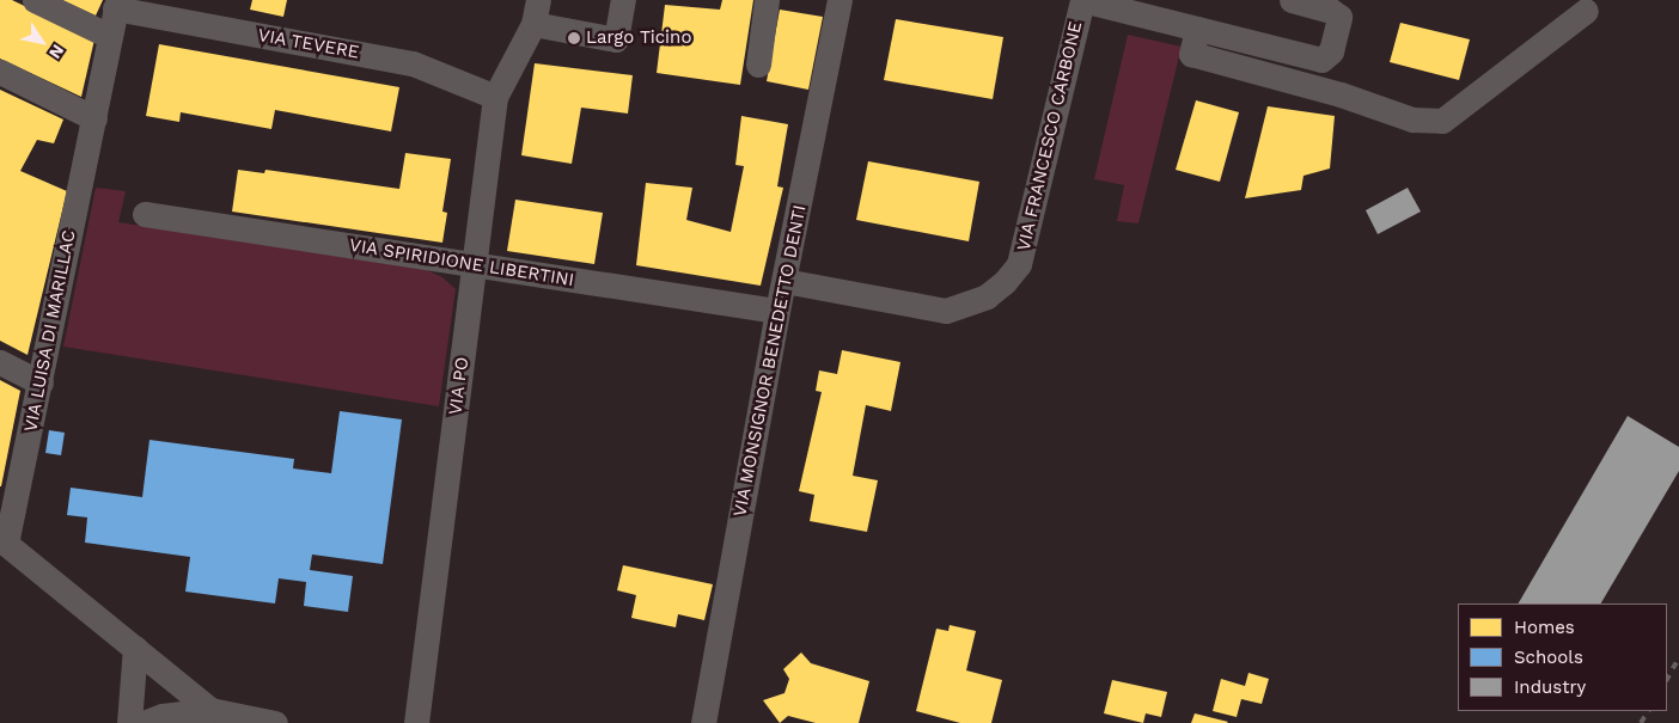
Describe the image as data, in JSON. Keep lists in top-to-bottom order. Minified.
{"streets":{"street":["VIA TEVERE","VIA FRANCESCO CARBONE","VIA SPIRIDIONE LIBERTINI","VIA LUISA DI MARILLAC","VIA MONSIGNOR BENEDETTO DENTI","VIA PO"]},"crossings":[["VIA TEVERE","VIA LUISA DI MARILLAC"],["VIA TEVERE","VIA PO"],["VIA FRANCESCO CARBONE","VIA MONSIGNOR BENEDETTO DENTI"],["VIA SPIRIDIONE LIBERTINI","VIA MONSIGNOR BENEDETTO DENTI"],["VIA SPIRIDIONE LIBERTINI","VIA PO"]],"places":["Largo Ticino"],"legend":["Homes","Schools","Industry"],"north":"bottom right"}
